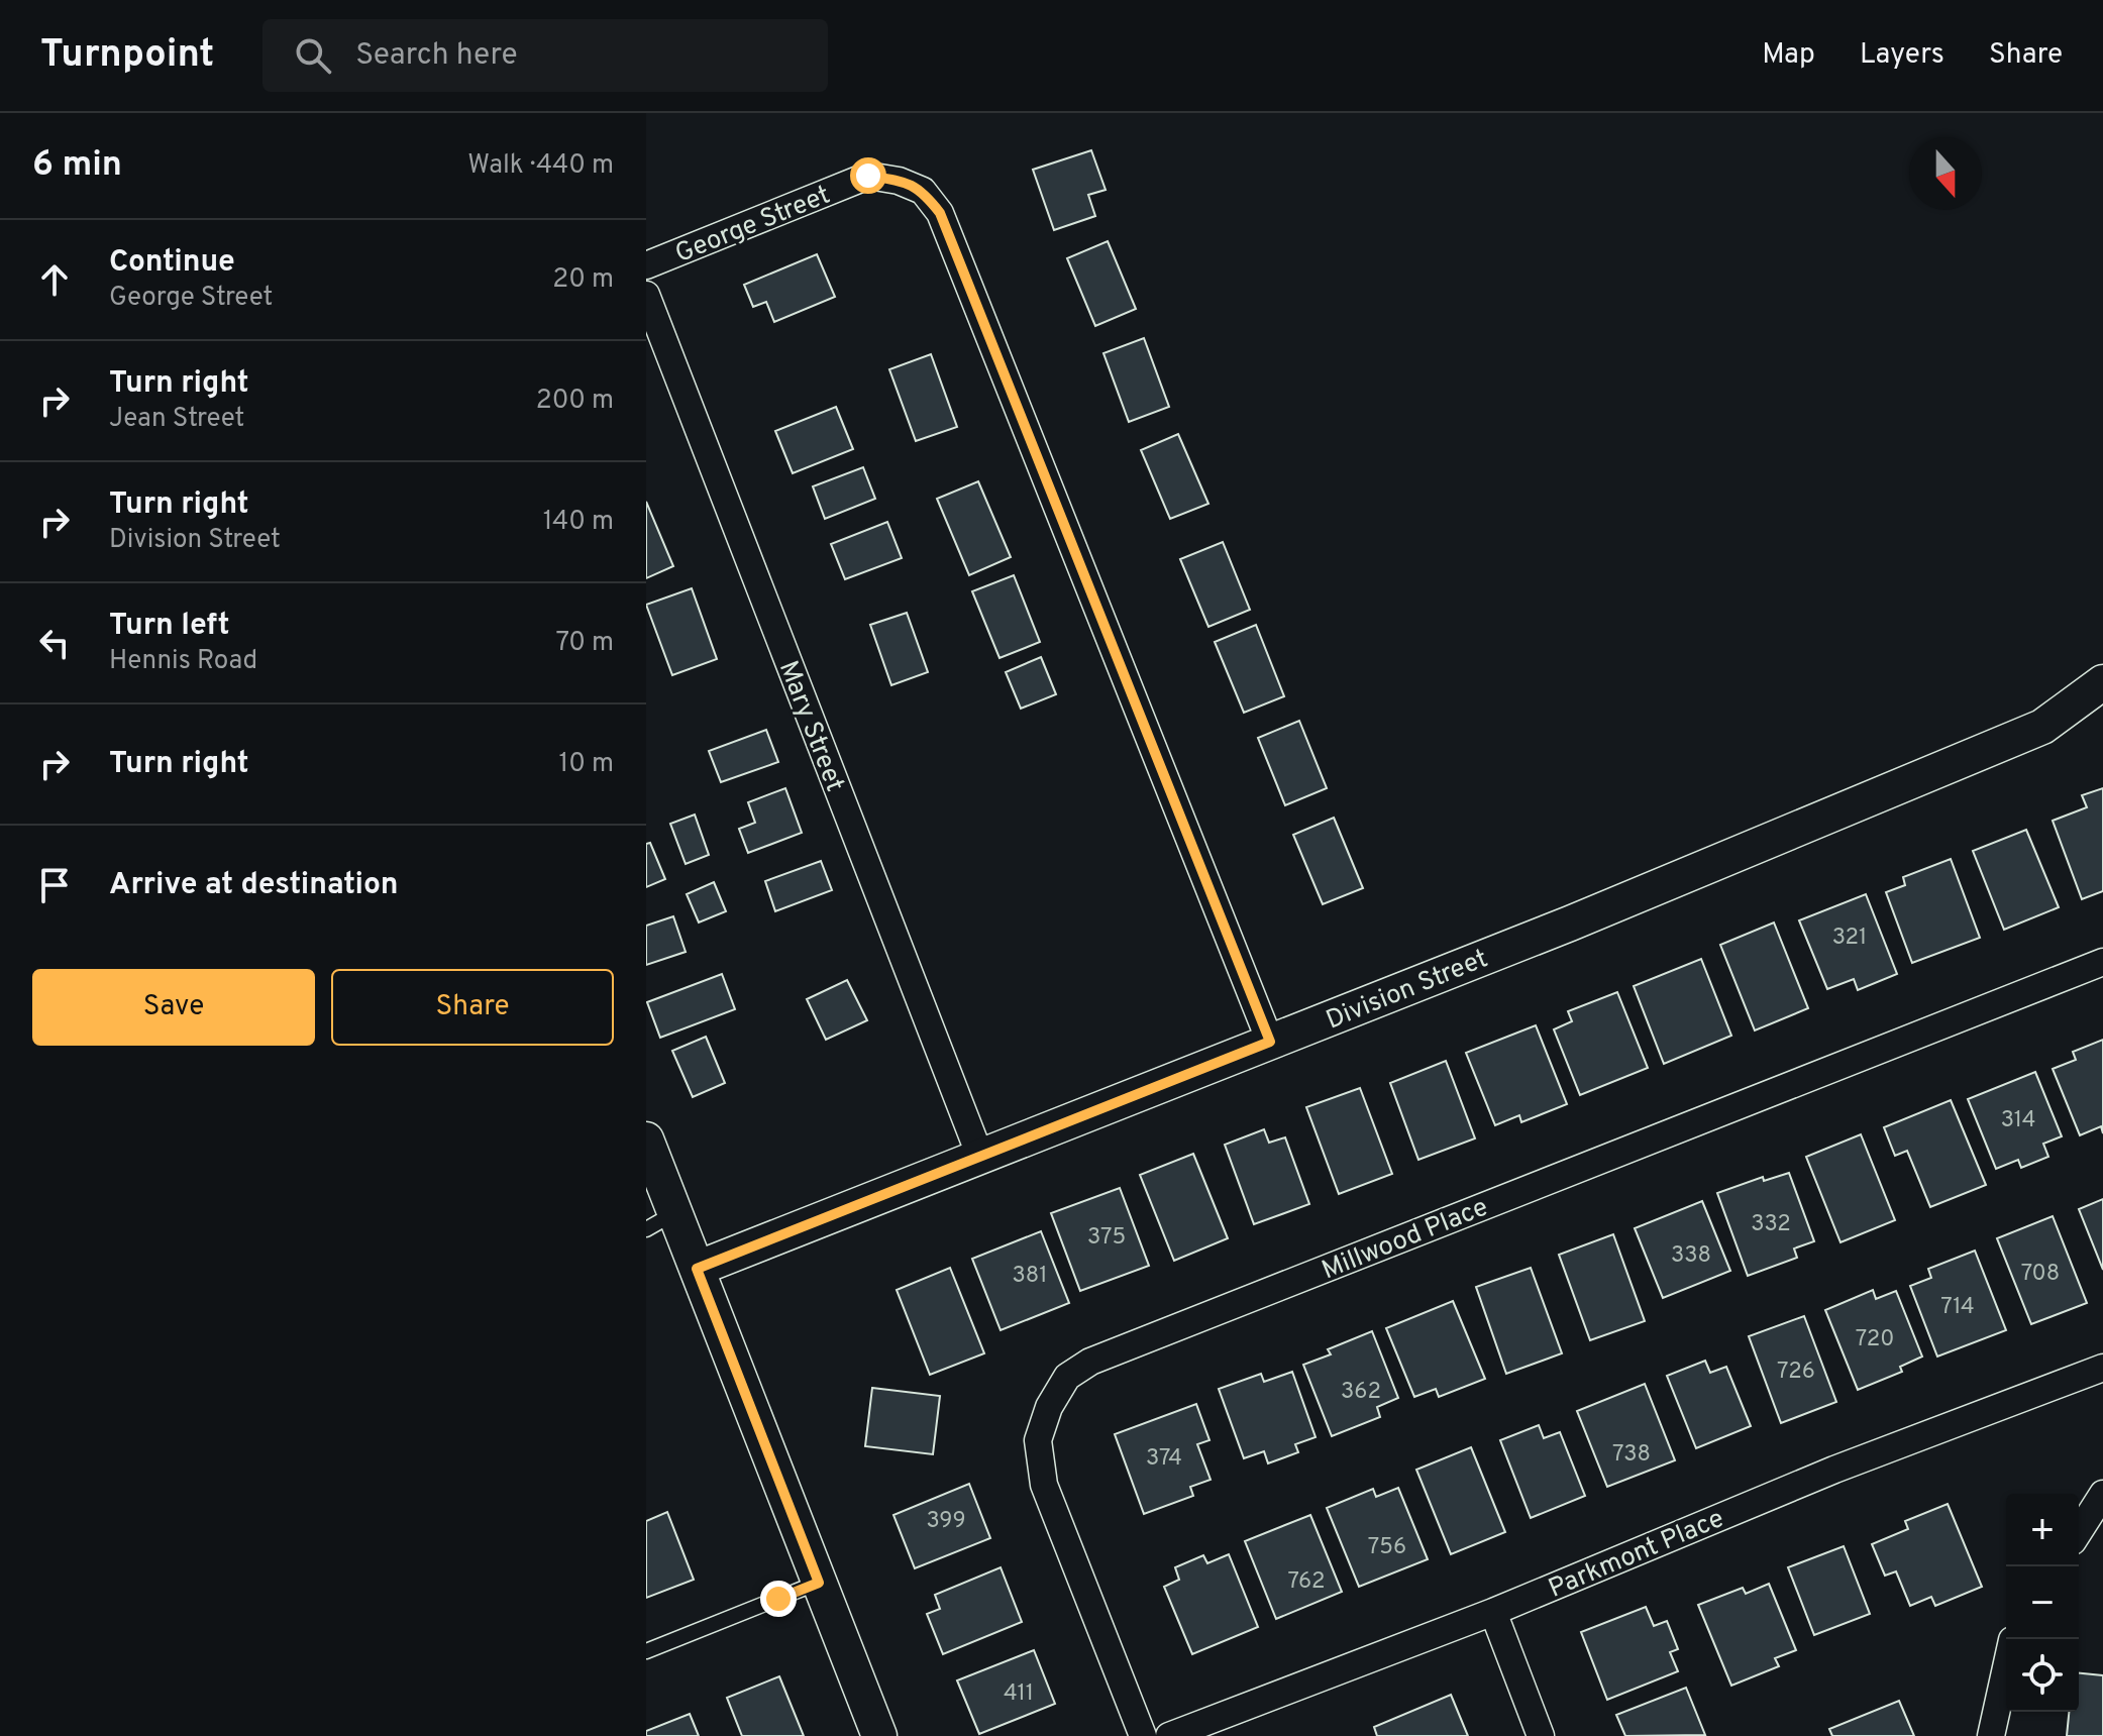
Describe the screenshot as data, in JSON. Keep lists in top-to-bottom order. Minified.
{"streets":{"street":["George Street","Mary Street","Division Street","Millwood Place","Parkmont Place"]},"crossings":[["George Street","Division Street"],["Mary Street","Division Street"]],"house_numbers":["321","314","332","375","338","708","381","714","720","726","362","738","374","399","756","762","411"],"north":"bottom","page":{"header":"Turnpoint","search":"Search here","nav":["Map","Layers","Share"],"heading":["6 min","Walk · 440 m"],"list":[["Continue","George Street","20 m"],["Turn right","Jean Street","200 m"],["Turn right","Division Street","140 m"],["Turn left","Hennis Road","70 m"],["Turn right","10 m"],"Arrive at destination"],"buttons":["Save","Share"],"map_buttons":["+","−"]}}
